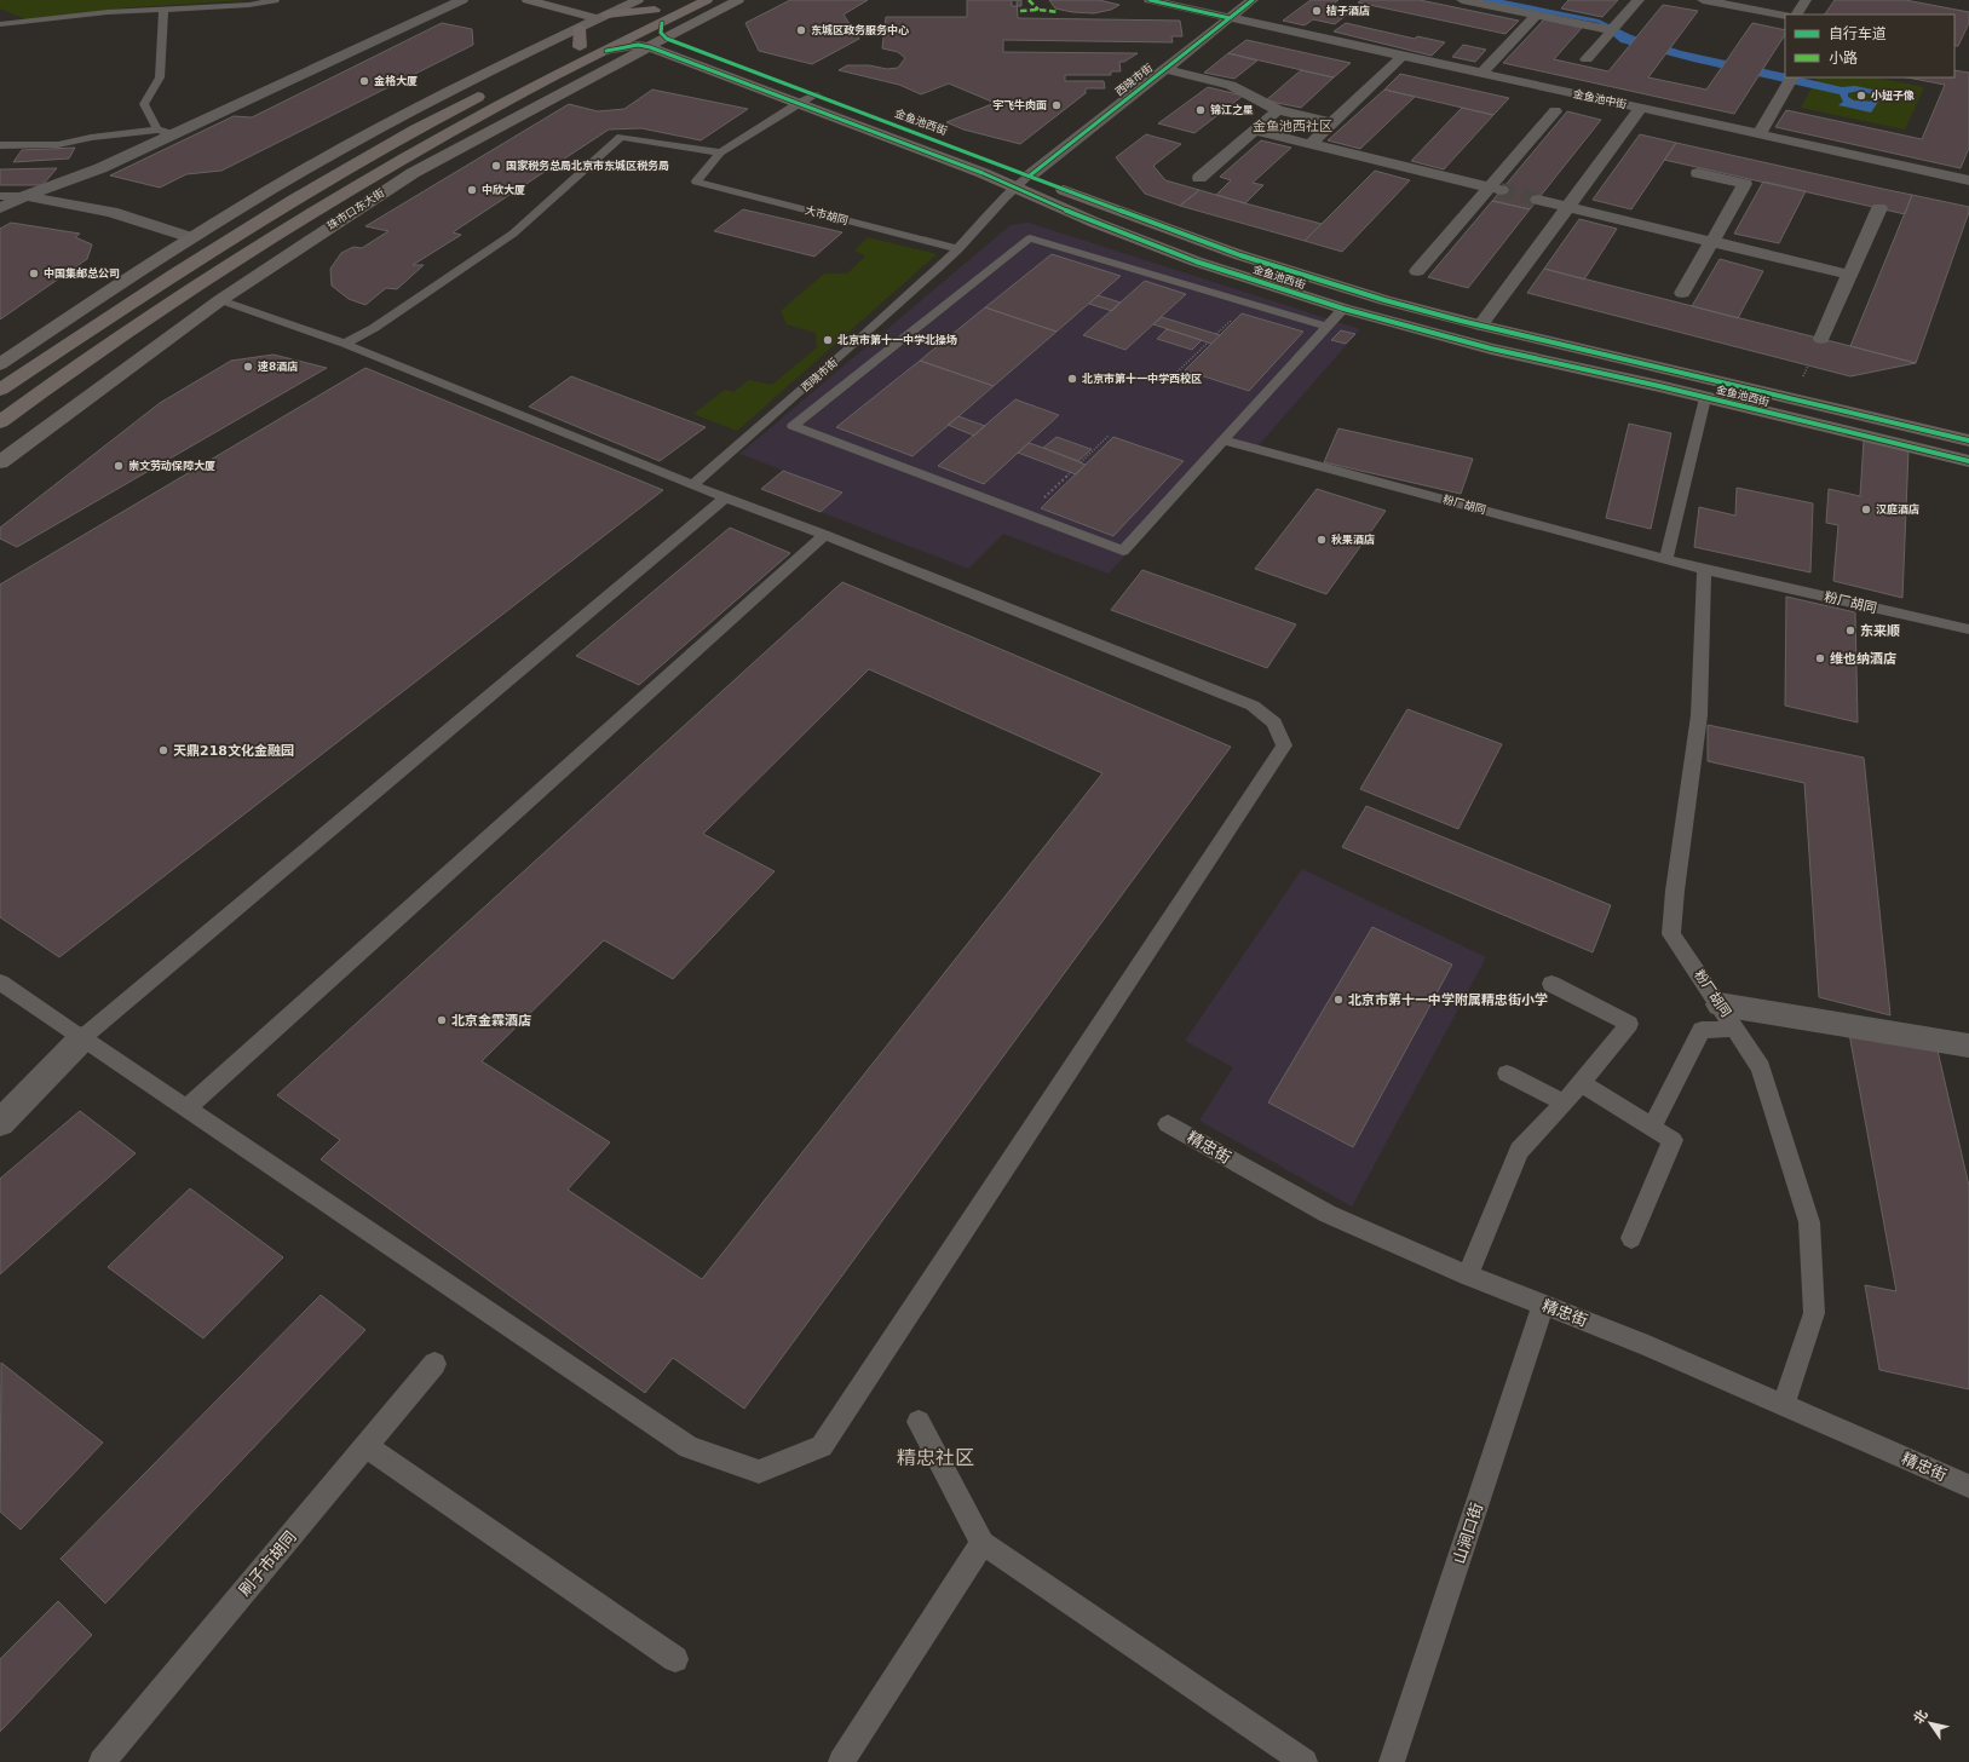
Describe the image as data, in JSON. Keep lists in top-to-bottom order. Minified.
{"streets":{"main road":["珠市口东大街"],"street":["西晓市街","金鱼池中街","金鱼池西街"],"lane":["大市胡同","粉厂胡同","精忠街","山涧口街","刷子市胡同"]},"crossings":[["西晓市街","金鱼池中街"],["西晓市街","金鱼池西街"],["西晓市街","大市胡同"],["金鱼池西街","珠市口东大街"],["粉厂胡同","精忠街"],["精忠街","山涧口街"]],"districts":["金鱼池西社区","精忠社区"],"places":["桔子酒店","东城区政务服务中心","金格大厦","小妞子像","宇飞牛肉面","锦江之星","国家税务总局北京市东城区税务局","中欣大厦","中国集邮总公司","北京市第十一中学北操场","速8酒店","北京市第十一中学西校区","崇文劳动保障大厦","汉庭酒店","秋果酒店","东来顺","维也纳酒店","天鼎218文化金融园","北京市第十一中学附属精忠街小学","北京金霖酒店"],"legend":["自行车道","小路"],"north":"top left"}
